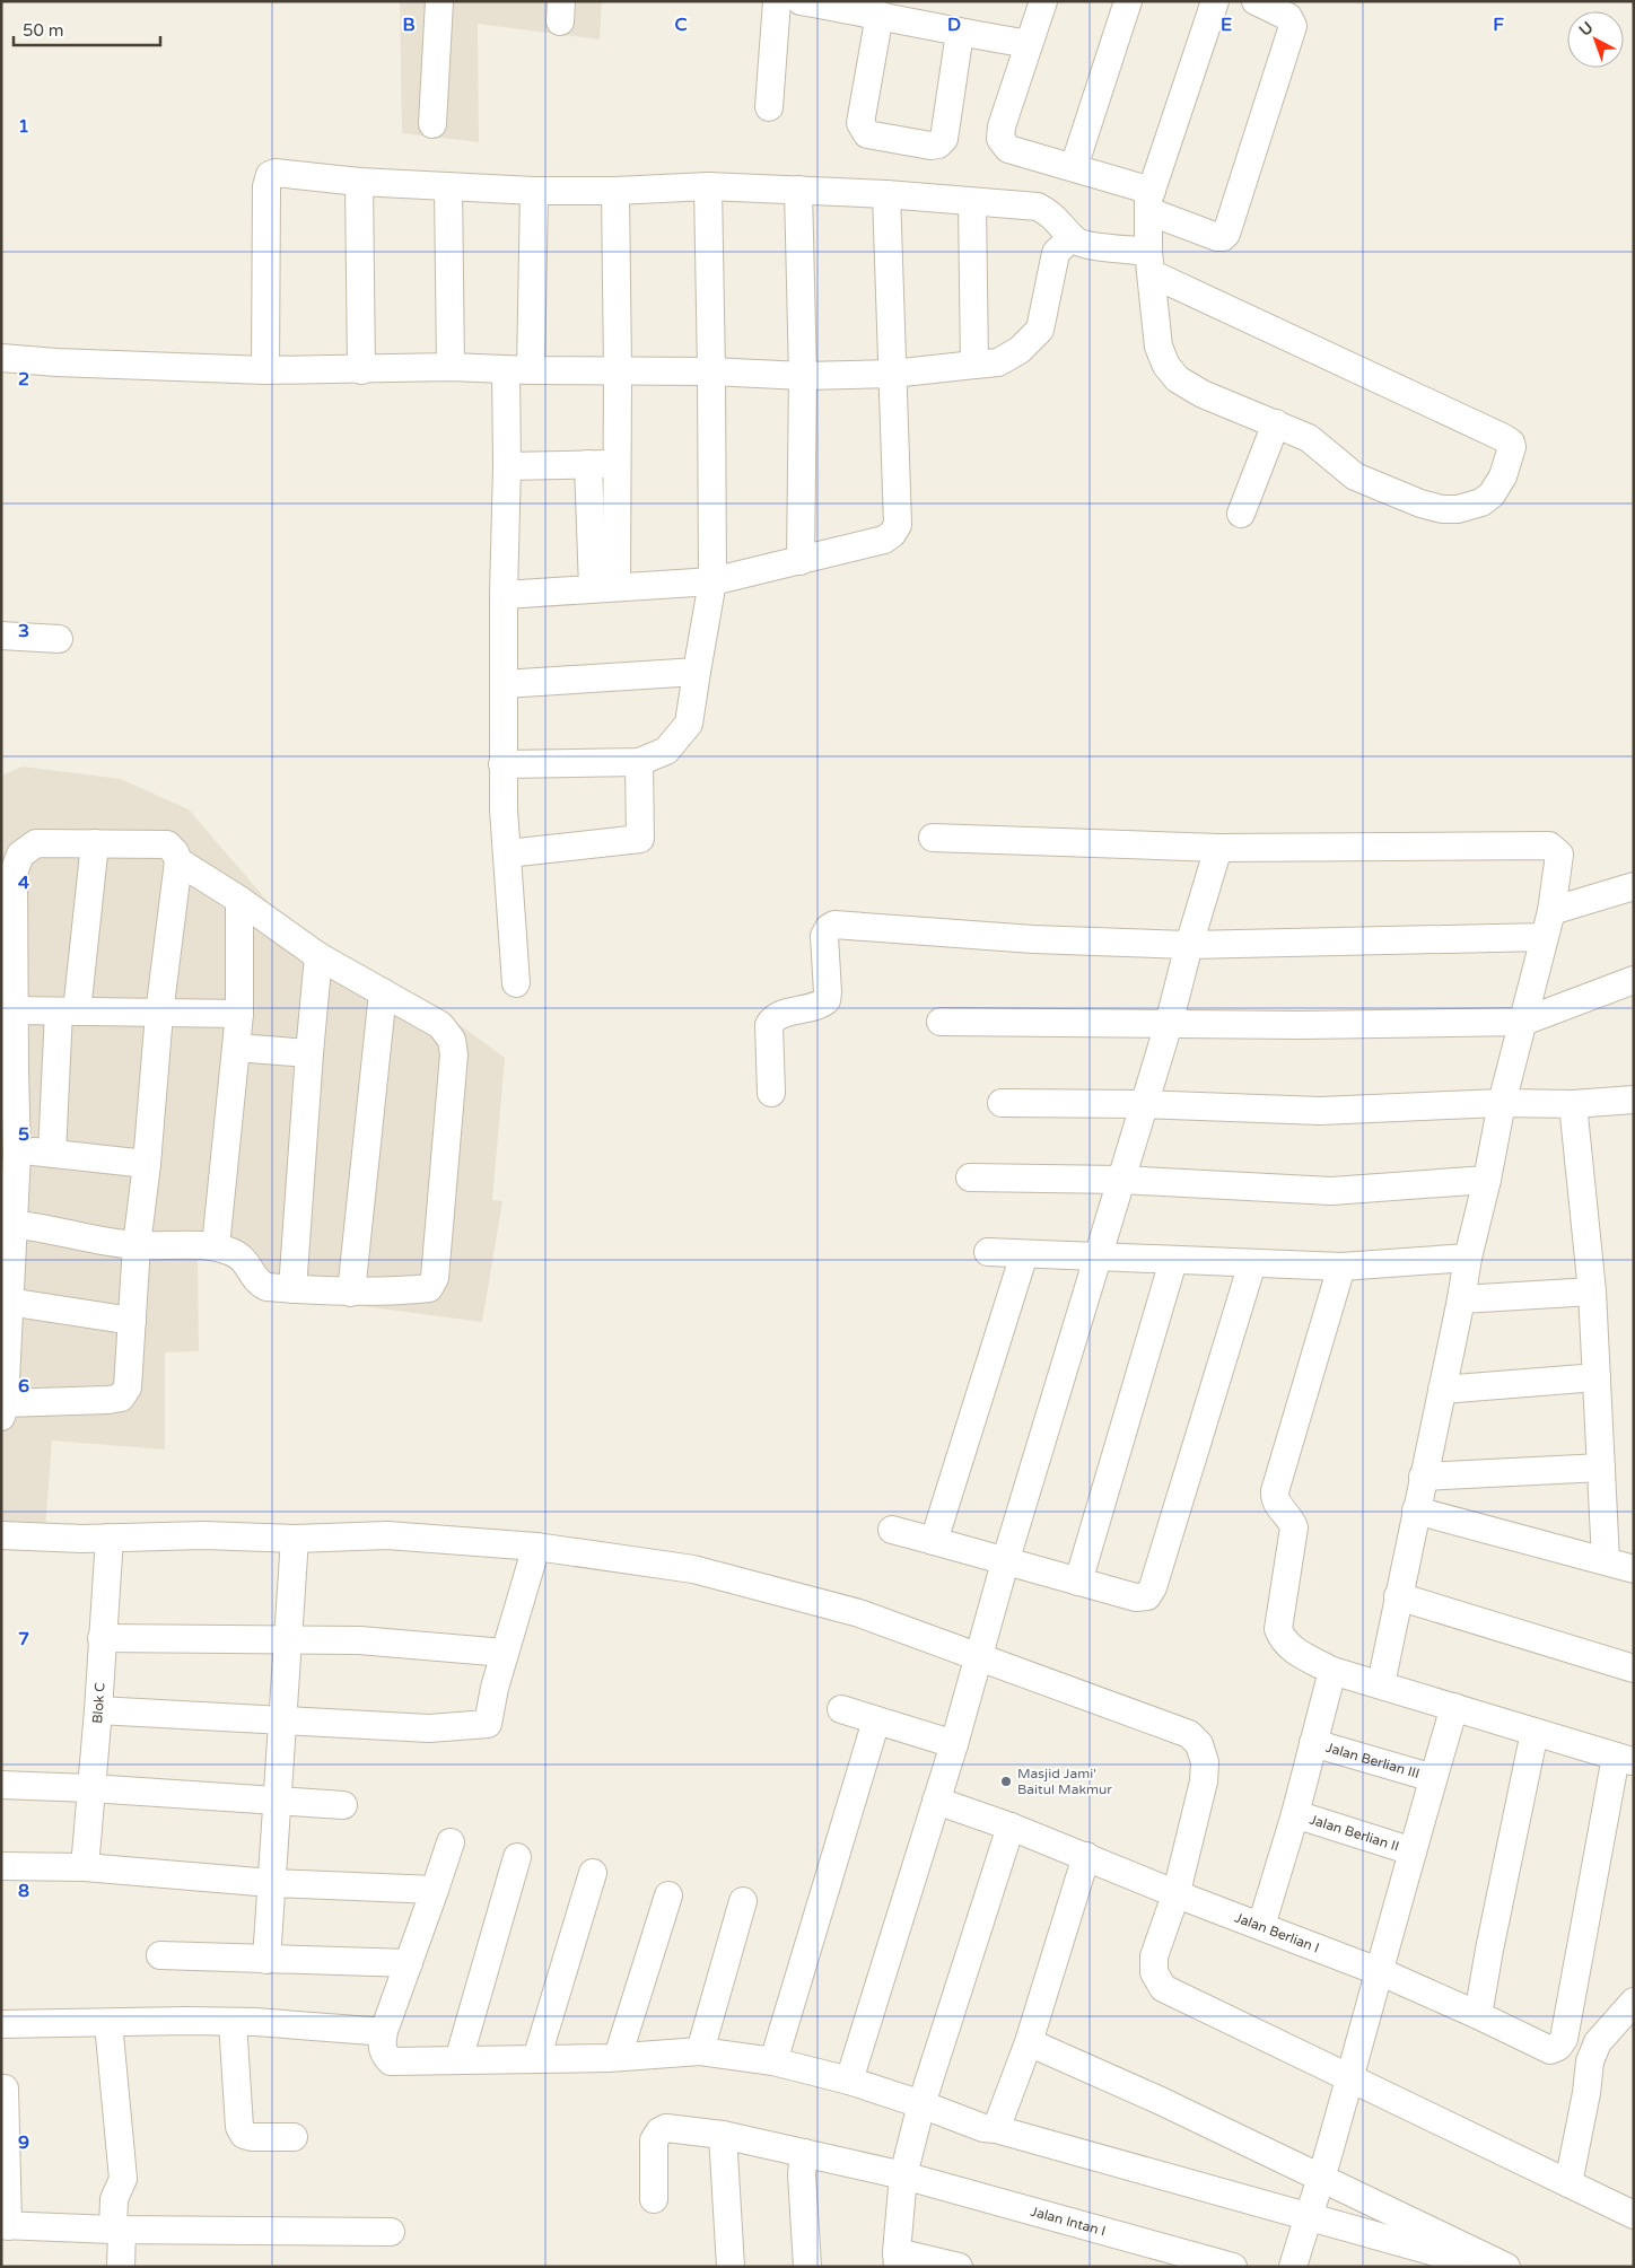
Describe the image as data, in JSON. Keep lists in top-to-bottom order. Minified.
{"streets":{"street":["Blok C","Jalan Berlian III","Jalan Berlian II","Jalan Berlian I","Jalan Intan I"]},"places":["Masjid Jami' Baitul Makmur"],"scale_bar":"50 m","north":"top left","grid":{"columns":["B","C","D","E","F"],"rows":["1","2","3","4","5","6","7","8","9"]}}
